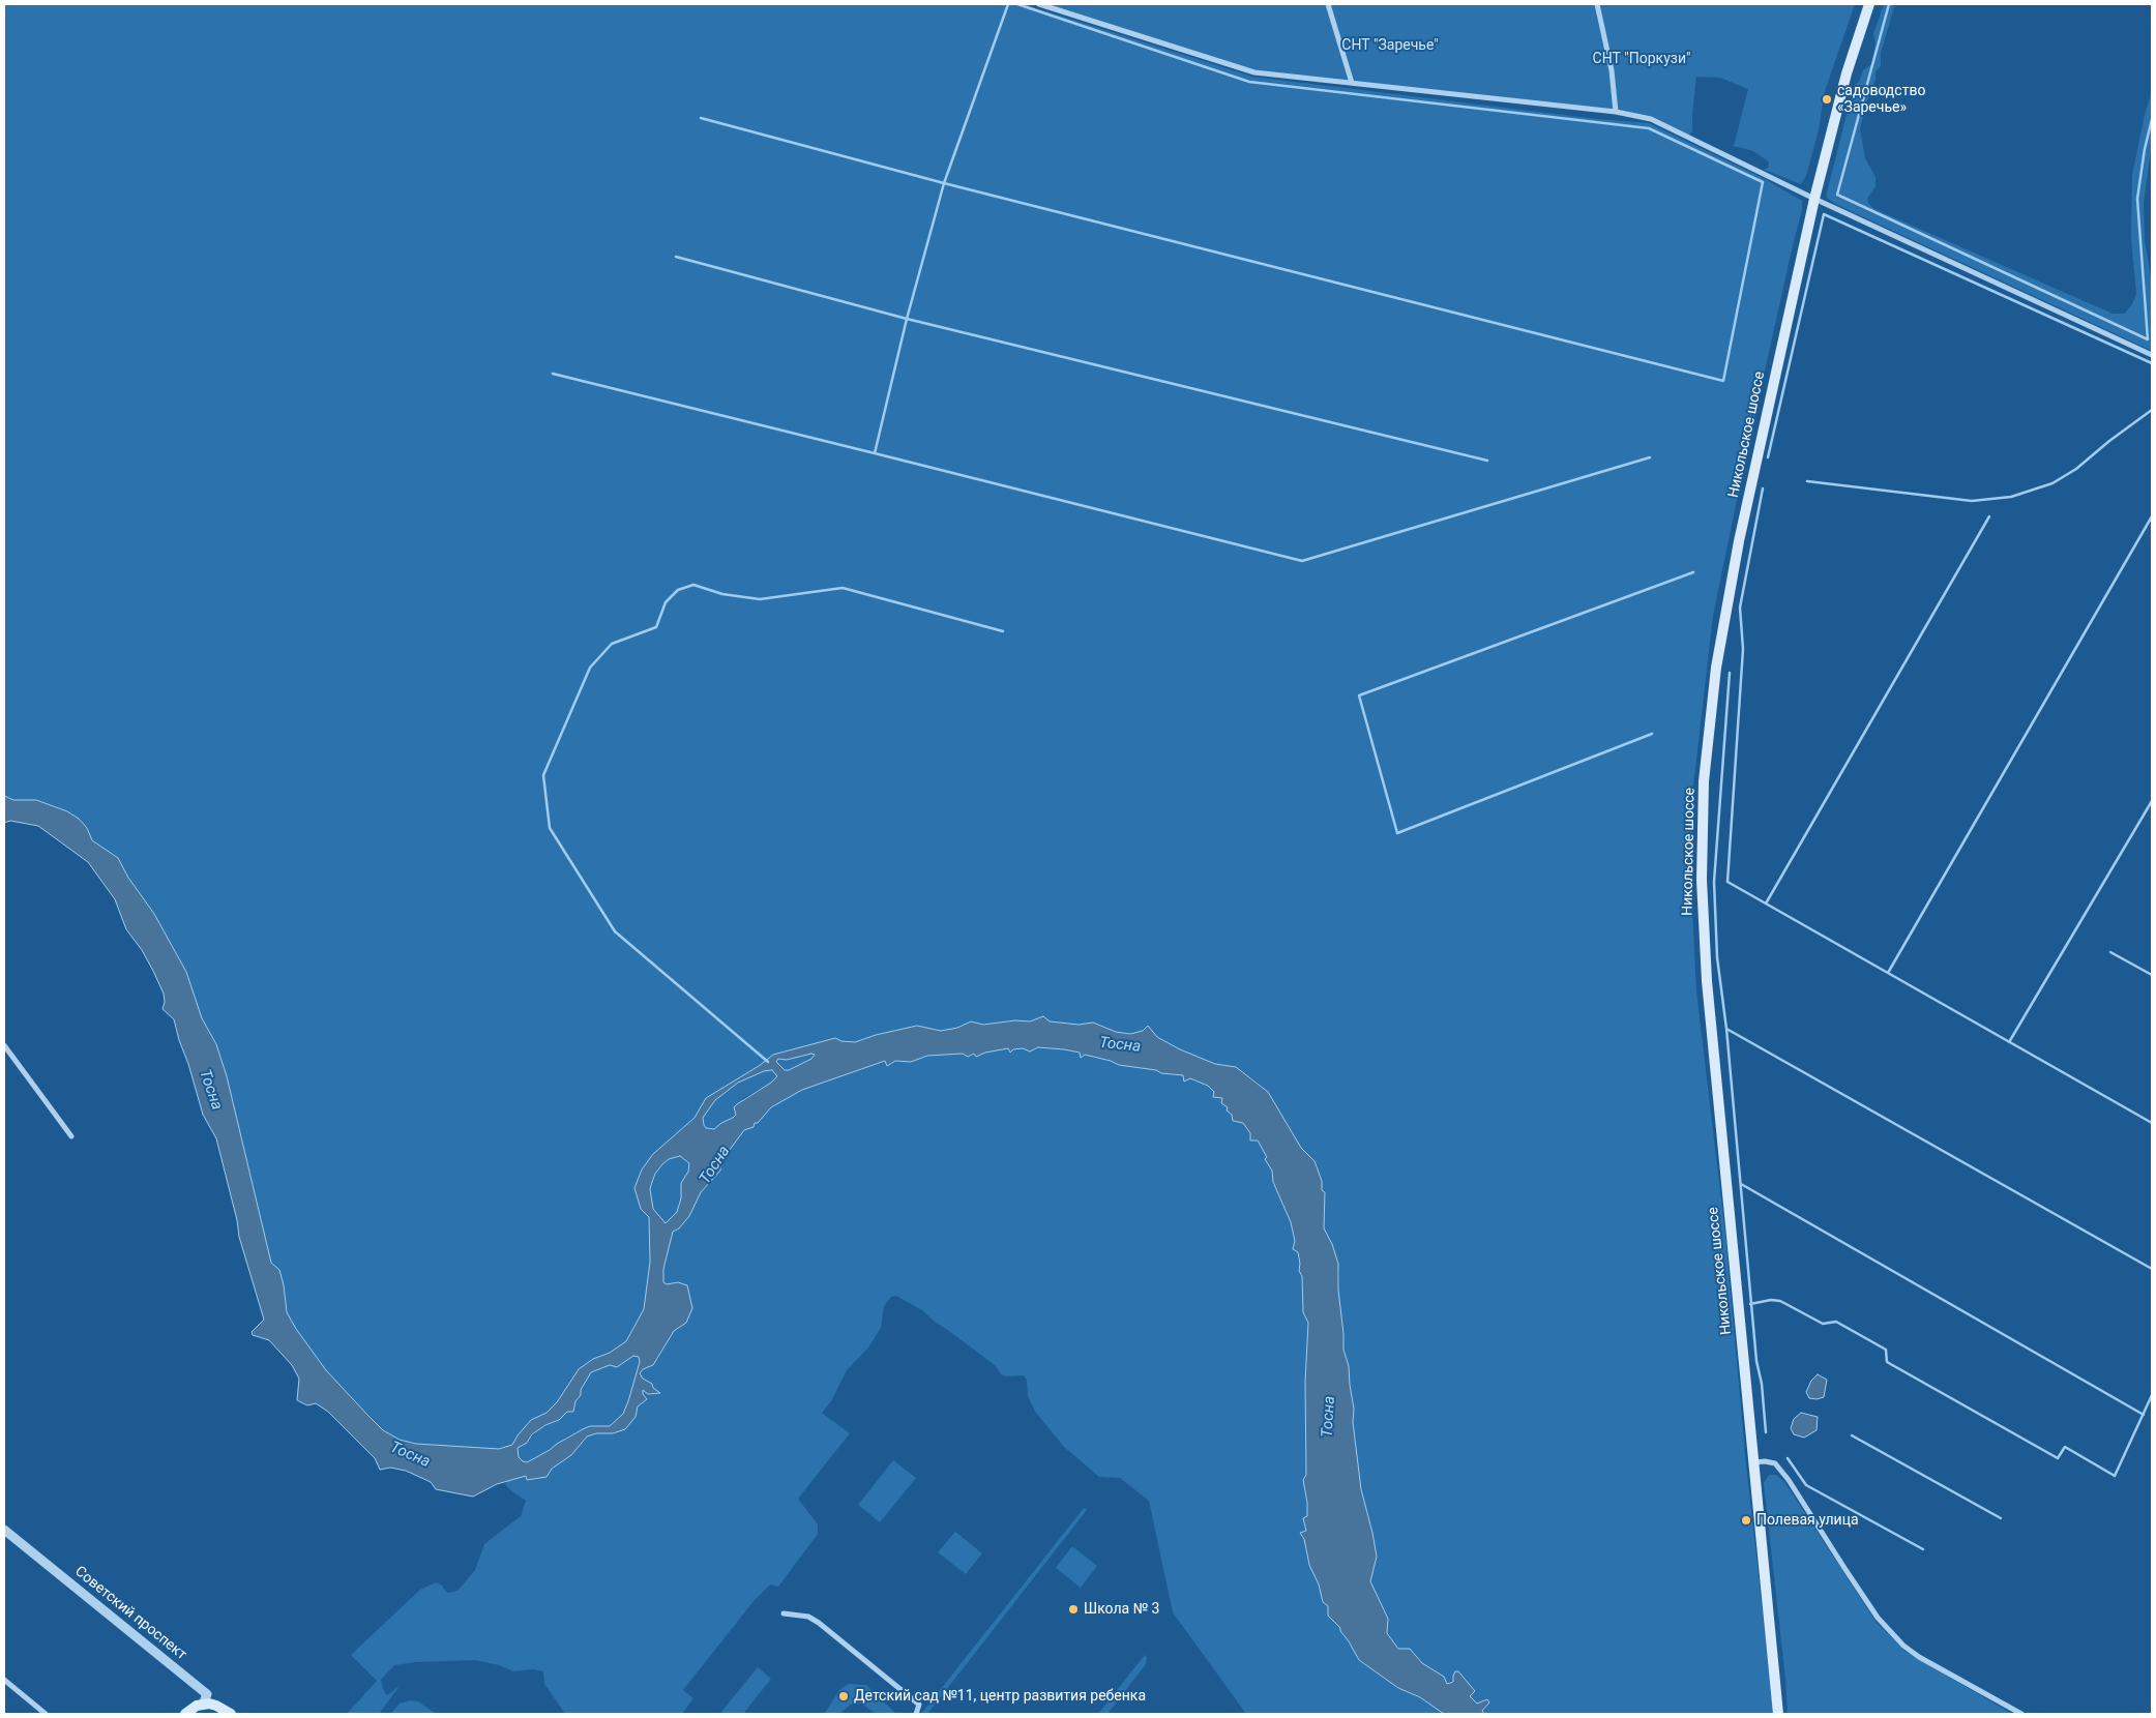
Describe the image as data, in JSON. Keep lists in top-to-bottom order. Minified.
{"streets":{"main road":["Никольское шоссе"],"street":["Советский проспект"]},"water":["Тосна"],"parks":["СНТ \"Заречье\"","СНТ \"Поркузи\""],"places":["садоводство «Заречье»","Полевая улица","Школа № 3","Детский сад №11, центр развития ребенка"]}
